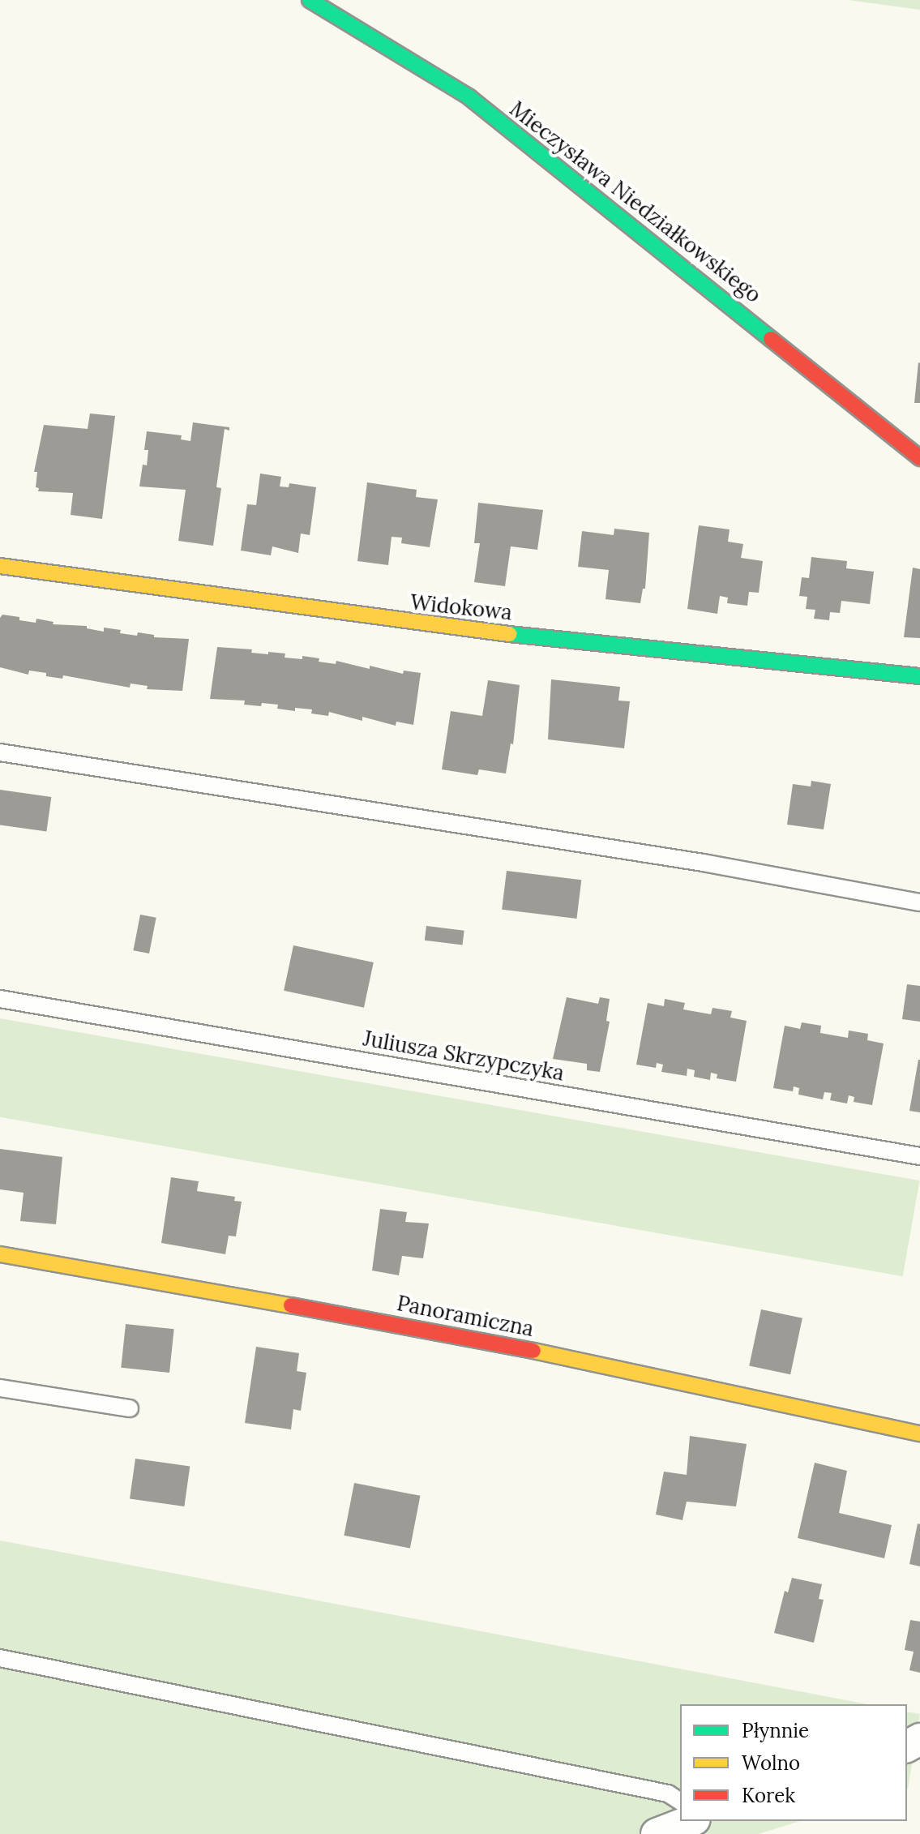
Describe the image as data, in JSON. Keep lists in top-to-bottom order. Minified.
{"streets":{"street":["Mieczysława Niedziałkowskiego","Widokowa","Panoramiczna"],"lane":["Juliusza Skrzypczyka"]},"legend":["Płynnie","Wolno","Korek"]}
